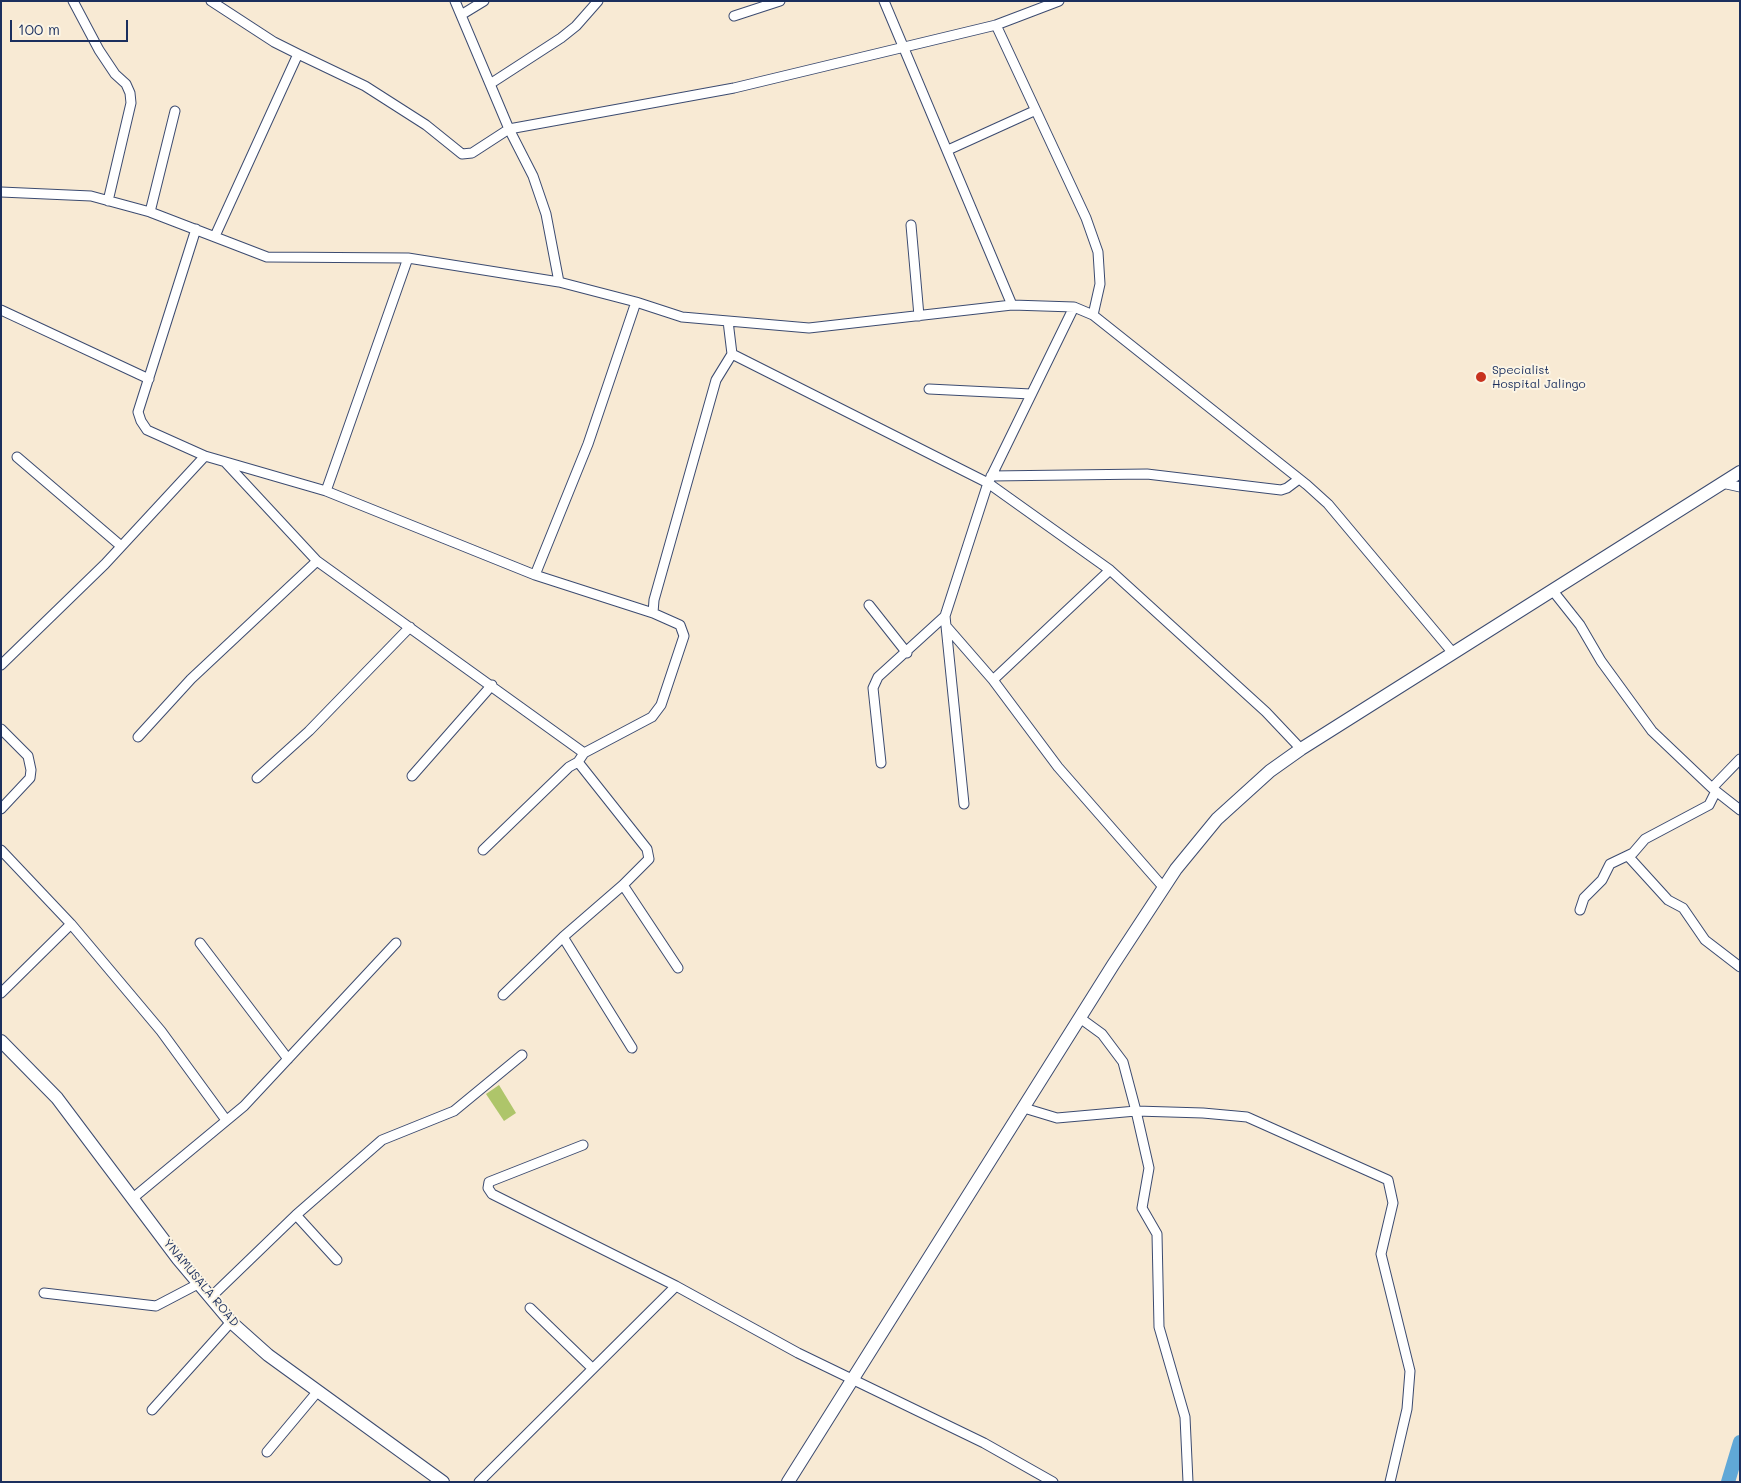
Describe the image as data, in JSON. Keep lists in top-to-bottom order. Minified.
{"streets":{"main road":["YNAMUSALA ROAD"]},"places":["Specialist Hospital Jalingo"],"scale_bar":"100 m"}
